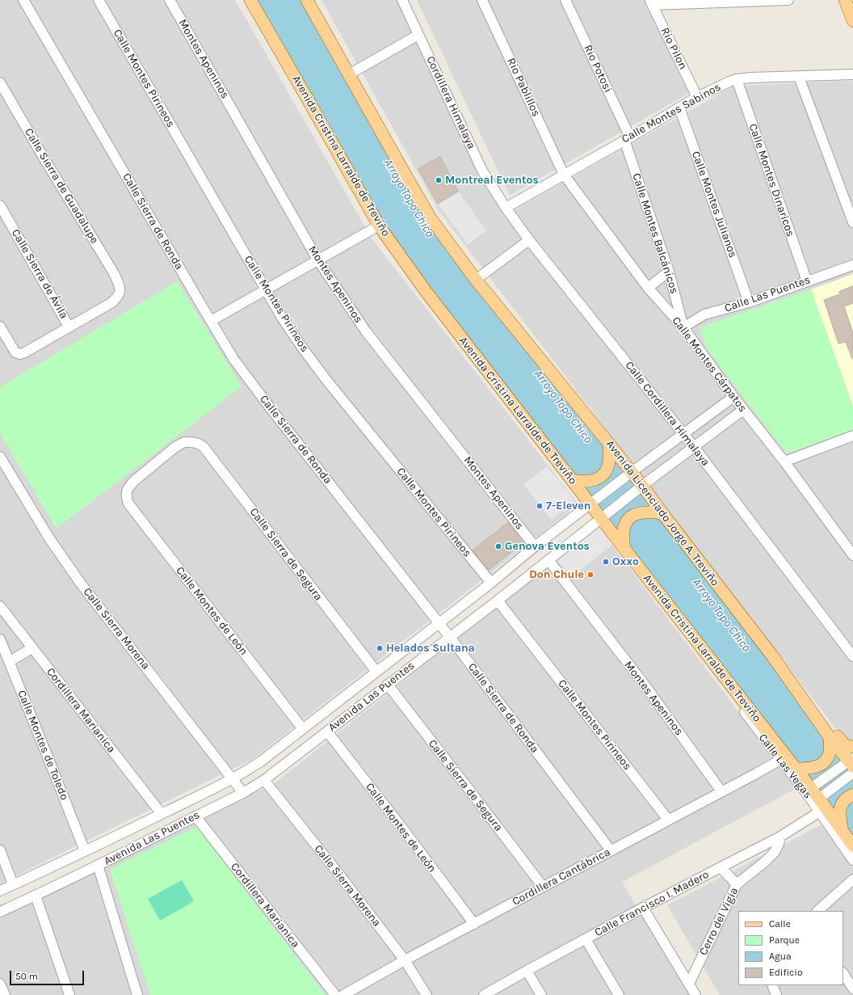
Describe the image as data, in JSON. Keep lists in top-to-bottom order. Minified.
{"streets":{"main road":["Avenida Cristina Larralde de Treviño","Avenida Licenciado Jorge A. Treviño"],"street":["Rio Pilon","Montes Apeninos","Rio Potosi","Calle Montes Pirineos","Rio Pablillos","Cordillera Himalaya","Calle Montes Sabinos","Calle Montes Dinaricos","Calle Sierra de Guadalupe","Calle Montes Julianos","Calle Sierra de Ronda","Calle Montes Balcánicos","Calle Sierra de Ávila","Calle Las Puentes","Calle Montes Cárpatos","Calle Cordillera Himalaya","Calle Sierra de Segura","Calle Montes de León","Calle Sierra Morena","Avenida Las Puentes","Cordillera Marianica","Calle Montes de Toledo","Calle Las Vegas","Cordillera Cantábrica","Calle Francisco I. Madero","Cerro del Vigia"]},"crossings":[["Rio Pilon","Calle Montes Sabinos"],["Montes Apeninos","Avenida Las Puentes"],["Montes Apeninos","Cordillera Cantábrica"],["Rio Potosi","Calle Montes Sabinos"],["Rio Potosi","Calle Montes Balcánicos"],["Calle Montes Pirineos","Avenida Las Puentes"],["Calle Montes Pirineos","Cordillera Cantábrica"],["Rio Pablillos","Calle Montes Sabinos"],["Rio Pablillos","Calle Montes Cárpatos"],["Cordillera Himalaya","Calle Cordillera Himalaya"],["Calle Montes Sabinos","Calle Montes Dinaricos"],["Calle Montes Sabinos","Calle Montes Julianos"],["Calle Montes Sabinos","Calle Montes Balcánicos"],["Calle Montes Sabinos","Calle Montes Cárpatos"],["Calle Montes Sabinos","Calle Cordillera Himalaya"],["Avenida Cristina Larralde de Treviño","Avenida Las Puentes"],["Avenida Cristina Larralde de Treviño","Calle Las Vegas"],["Calle Montes Dinaricos","Calle Las Puentes"],["Calle Sierra de Guadalupe","Calle Sierra de Ávila"],["Calle Montes Julianos","Calle Las Puentes"],["Calle Sierra de Ronda","Avenida Las Puentes"],["Calle Sierra de Ronda","Cordillera Cantábrica"],["Calle Montes Balcánicos","Calle Las Puentes"],["Calle Montes Balcánicos","Calle Montes Cárpatos"],["Calle Las Puentes","Calle Montes Cárpatos"],["Calle Montes Cárpatos","Avenida Las Puentes"],["Calle Cordillera Himalaya","Avenida Las Puentes"],["Avenida Licenciado Jorge A. Treviño","Avenida Las Puentes"],["Calle Sierra de Segura","Calle Montes de León"],["Calle Sierra de Segura","Avenida Las Puentes"],["Calle Sierra de Segura","Cordillera Cantábrica"],["Calle Montes de León","Avenida Las Puentes"],["Calle Montes de León","Cordillera Cantábrica"],["Calle Sierra Morena","Avenida Las Puentes"],["Calle Sierra Morena","Cordillera Cantábrica"],["Avenida Las Puentes","Cordillera Marianica"],["Avenida Las Puentes","Calle Montes de Toledo"],["Calle Las Vegas","Cordillera Cantábrica"],["Calle Las Vegas","Calle Francisco I. Madero"],["Calle Francisco I. Madero","Cerro del Vigia"]],"water":["Arroyo Topo Chico"],"places":["Montreal Eventos","7-Eleven","Genova Eventos","Oxxo","Don Chule","Helados Sultana"],"legend":["Calle","Parque","Agua","Edificio"],"scale_bar":"50 m"}
